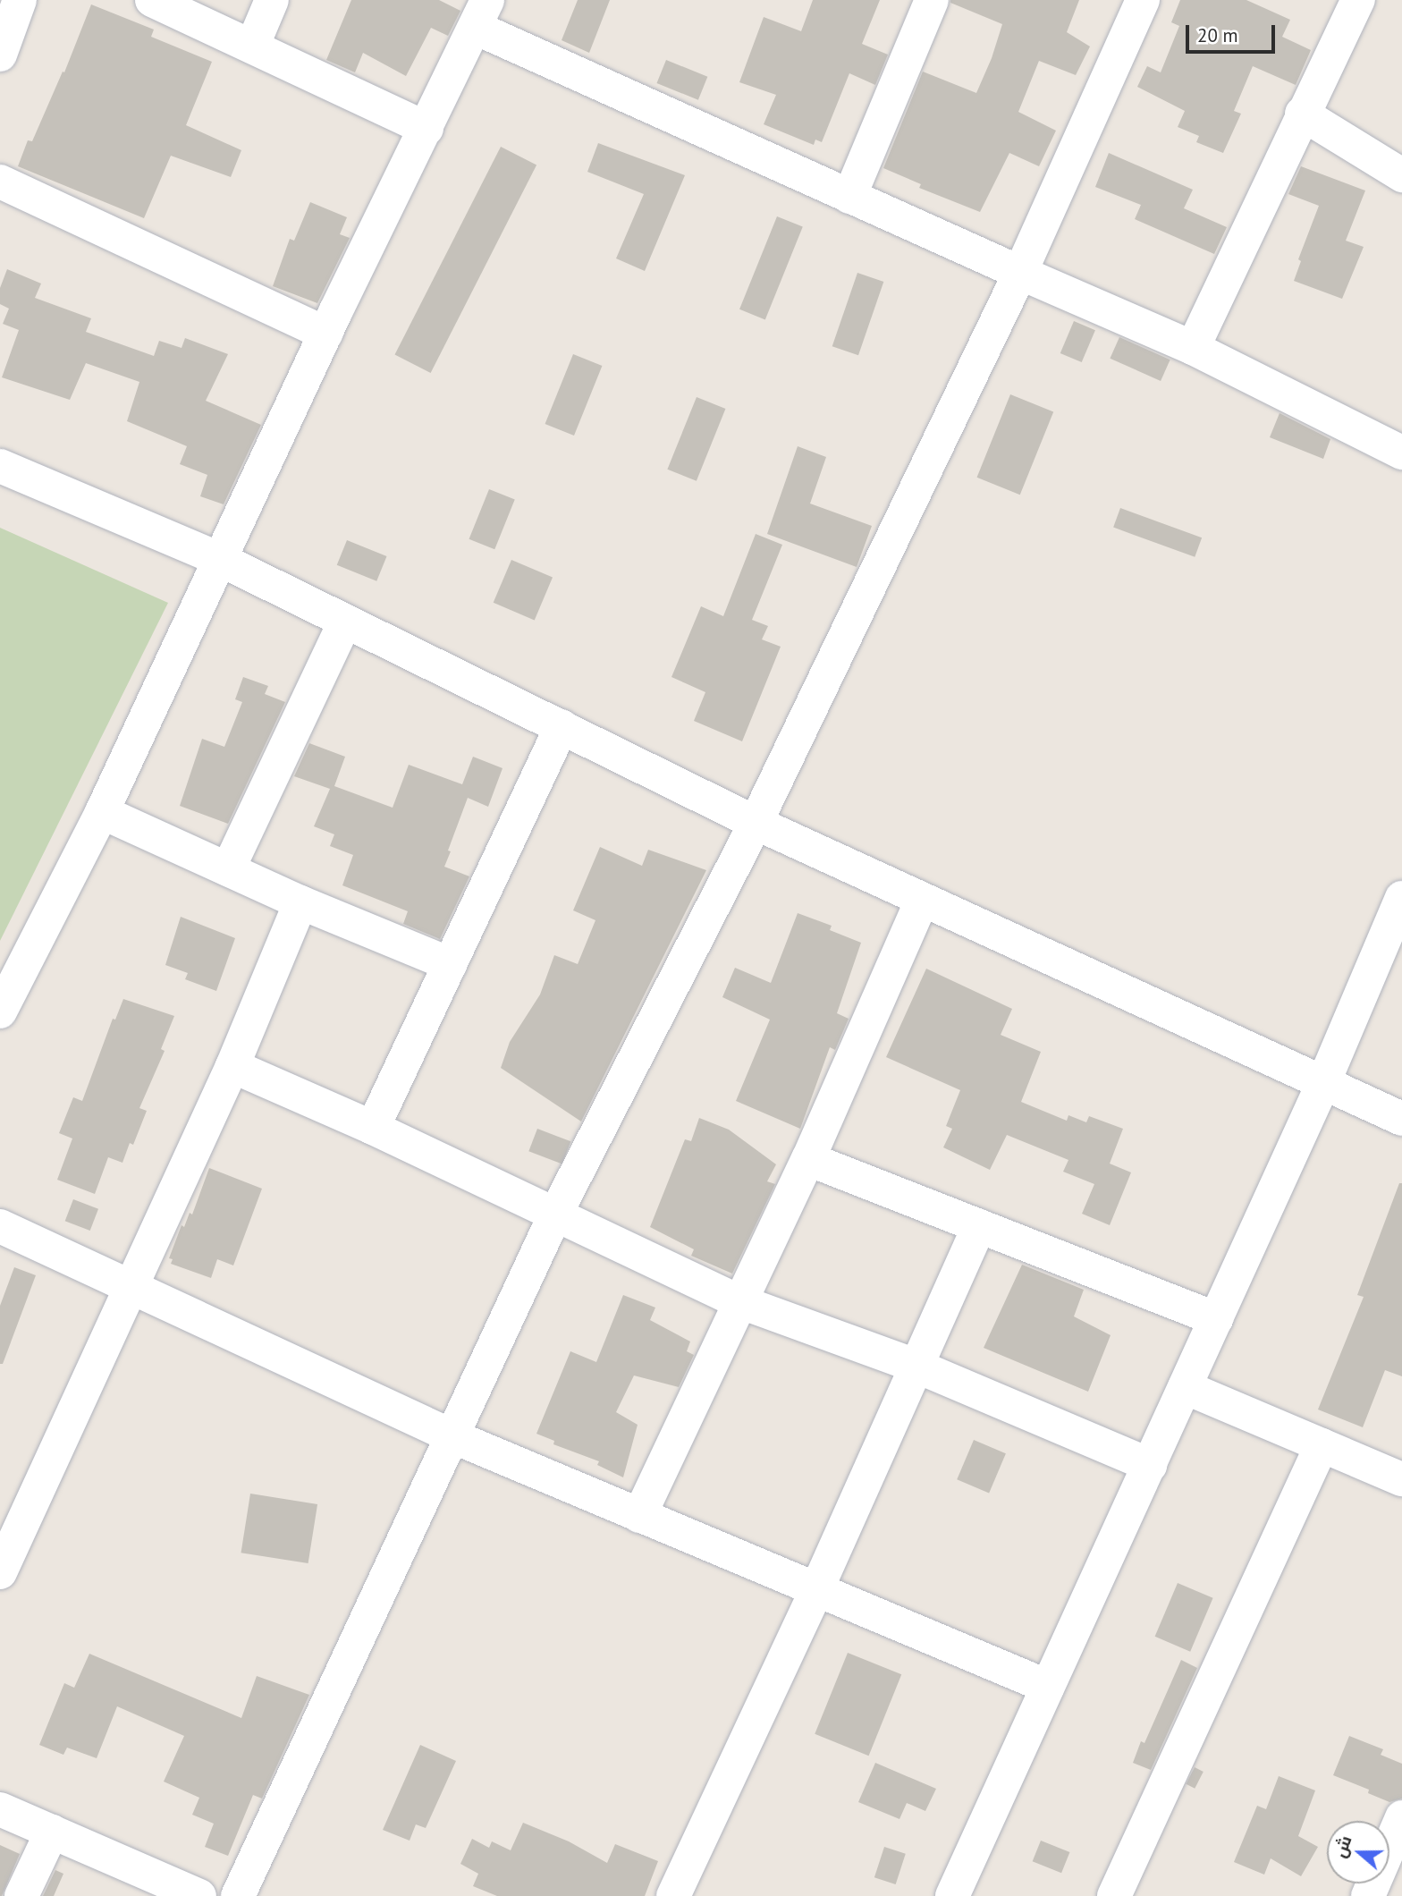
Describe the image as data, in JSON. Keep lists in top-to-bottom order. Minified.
{"scale_bar":"20 m","north":"left"}
